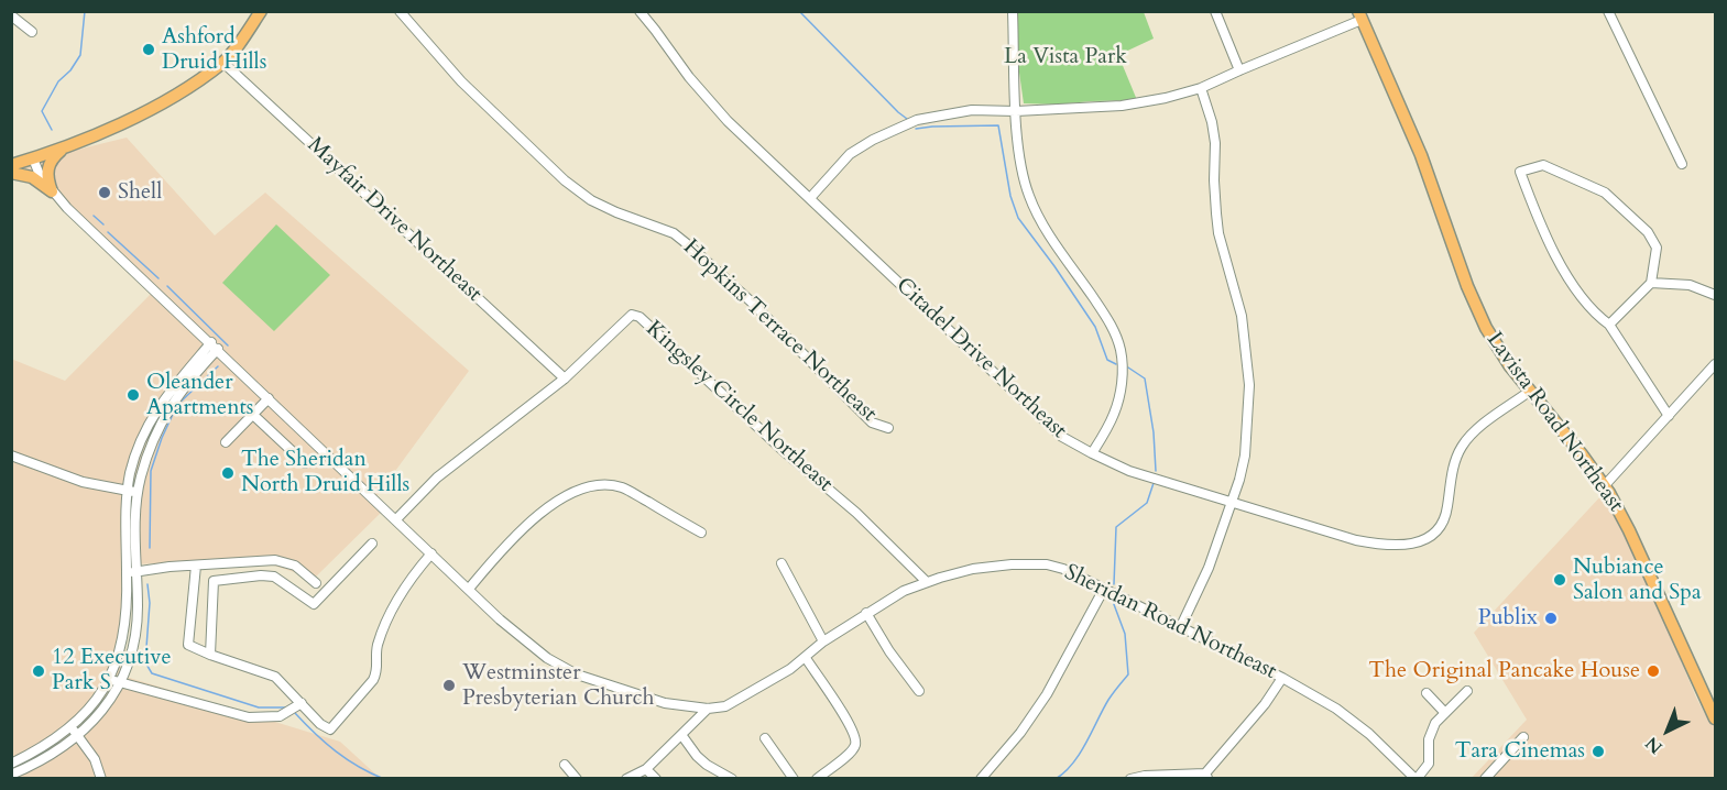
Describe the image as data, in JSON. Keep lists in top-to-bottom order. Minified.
{"streets":{"main road":["Lavista Road Northeast"],"street":["Mayfair Drive Northeast","Hopkins Terrace Northeast","Citadel Drive Northeast","Kingsley Circle Northeast","Sheridan Road Northeast"]},"crossings":[["Mayfair Drive Northeast","Kingsley Circle Northeast"],["Citadel Drive Northeast","Lavista Road Northeast"],["Kingsley Circle Northeast","Sheridan Road Northeast"]],"parks":["La Vista Park"],"places":["Ashford Druid Hills","Shell","Oleander Apartments","The Sheridan North Druid Hills","Nubiance Salon and Spa","Publix","12 Executive Park S","The Original Pancake House","Westminster Presbyterian Church","Tara Cinemas"],"north":"bottom left"}
